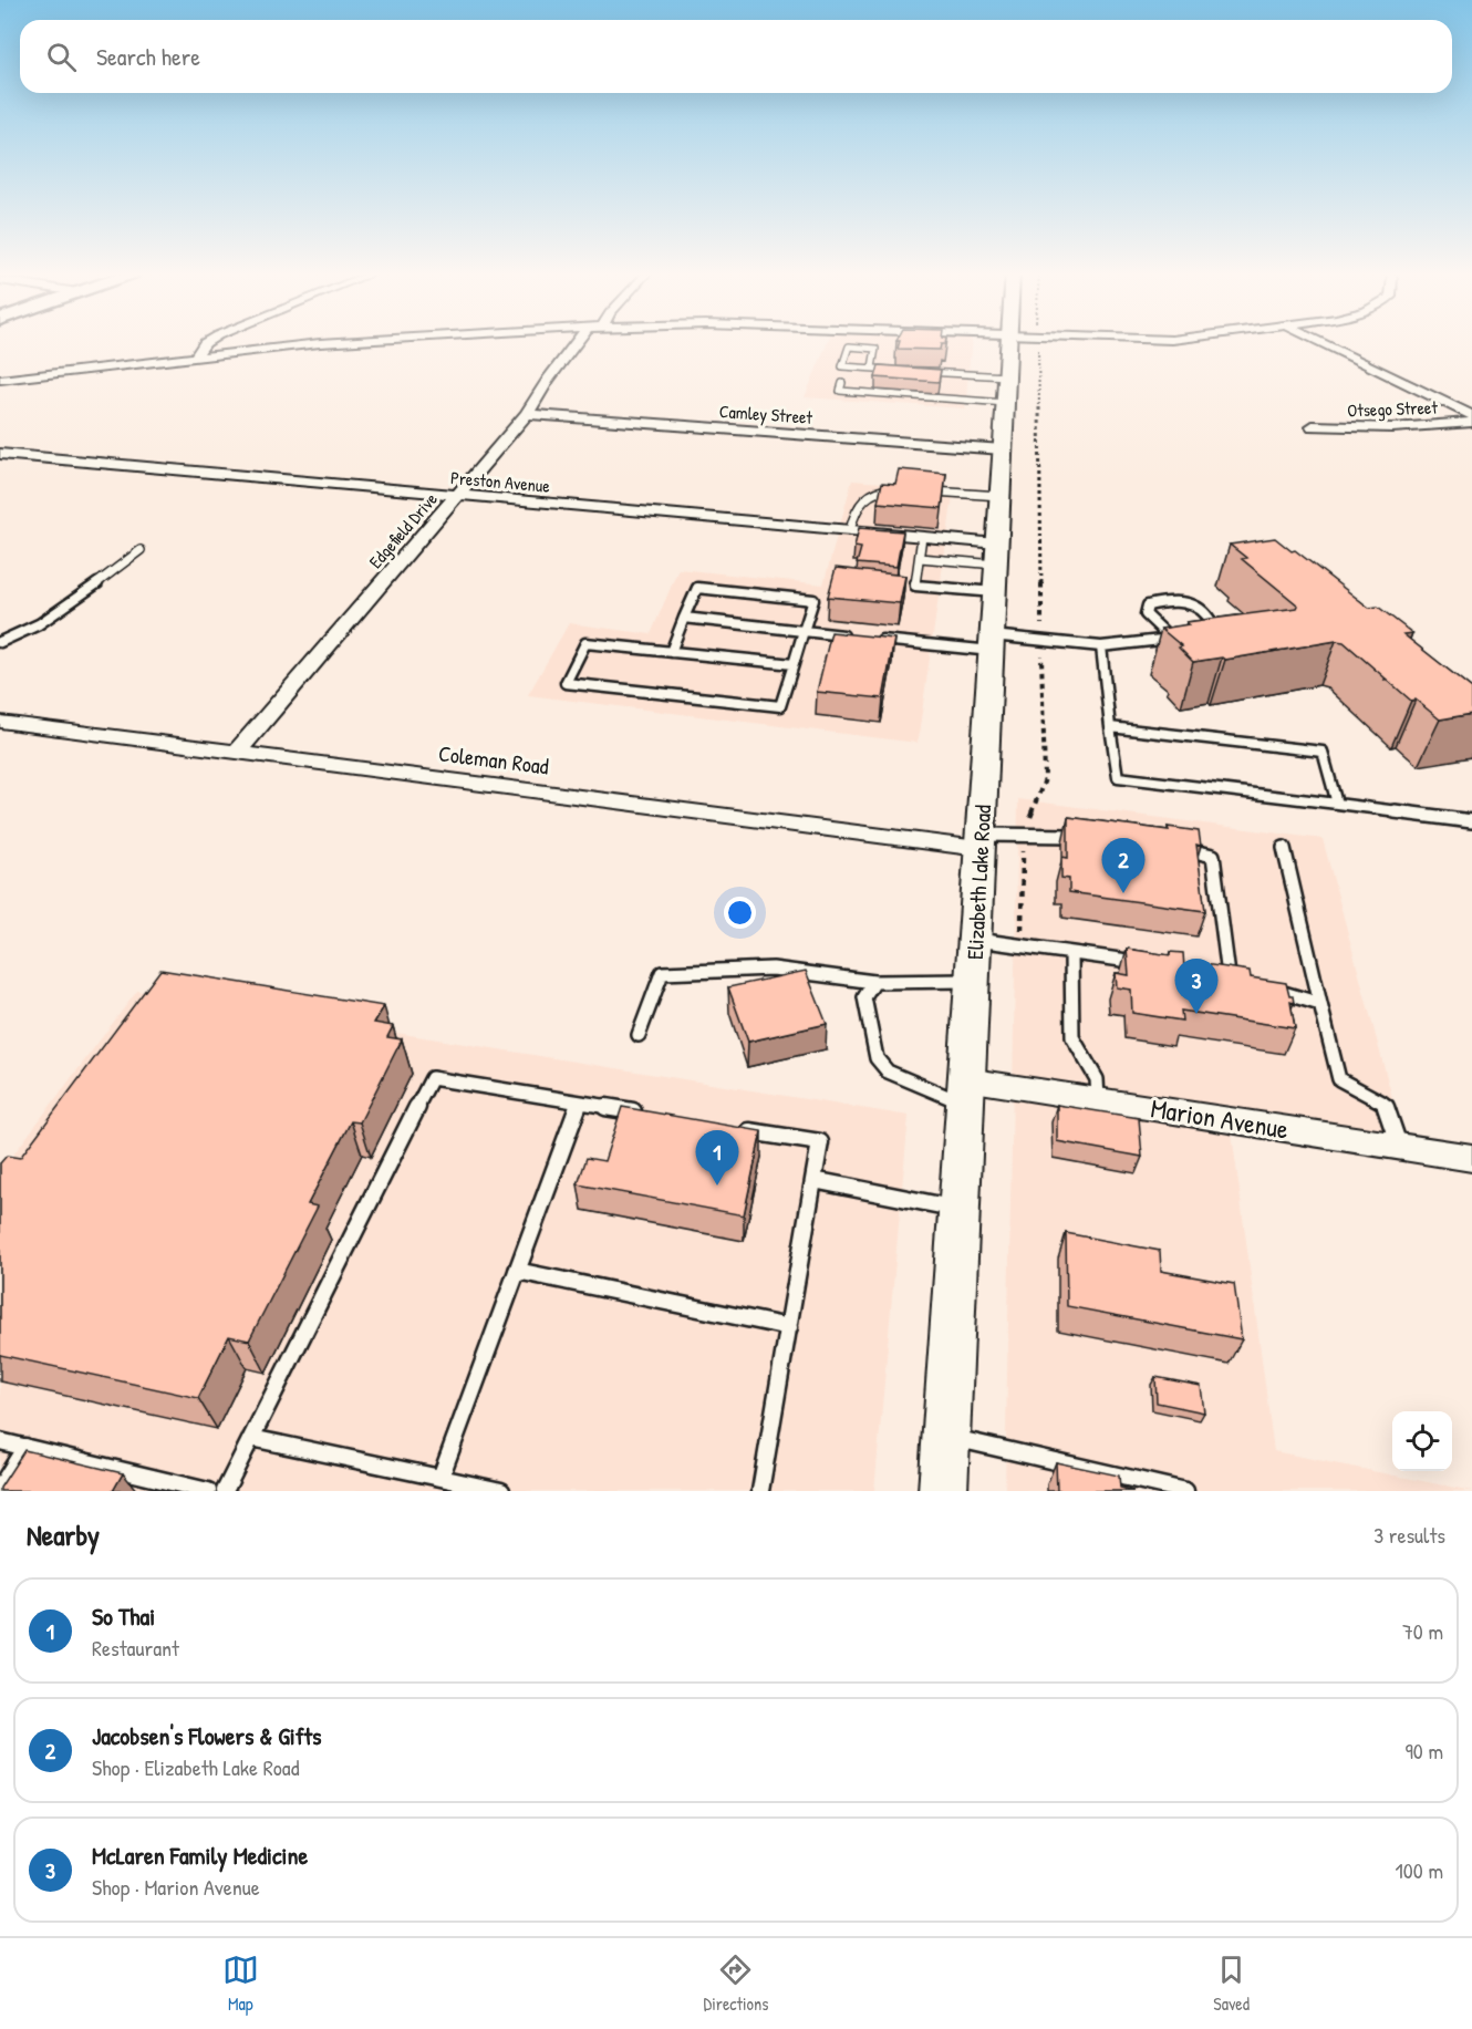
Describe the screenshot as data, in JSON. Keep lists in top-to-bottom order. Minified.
{"streets":{"main road":["Elizabeth Lake Road"],"street":["Otsego Street","Camley Street","Preston Avenue","Edgefield Drive","Coleman Road","Marion Avenue"]},"crossings":[["Camley Street","Edgefield Drive"],["Camley Street","Elizabeth Lake Road"],["Preston Avenue","Edgefield Drive"],["Preston Avenue","Elizabeth Lake Road"],["Edgefield Drive","Coleman Road"],["Coleman Road","Elizabeth Lake Road"],["Elizabeth Lake Road","Marion Avenue"]],"page":{"search":"Search here","pins":["2","3","1"],"heading":["Nearby","3 results"],"list":[{"mark":"1","name":"So Thai","note":"Restaurant","value":"70 m"},{"mark":"2","name":"Jacobsen's Flowers & Gifts","note":"Shop · Elizabeth Lake Road","value":"90 m"},{"mark":"3","name":"McLaren Family Medicine","note":"Shop · Marion Avenue","value":"100 m"}],"nav":["Map","Directions","Saved"]}}
